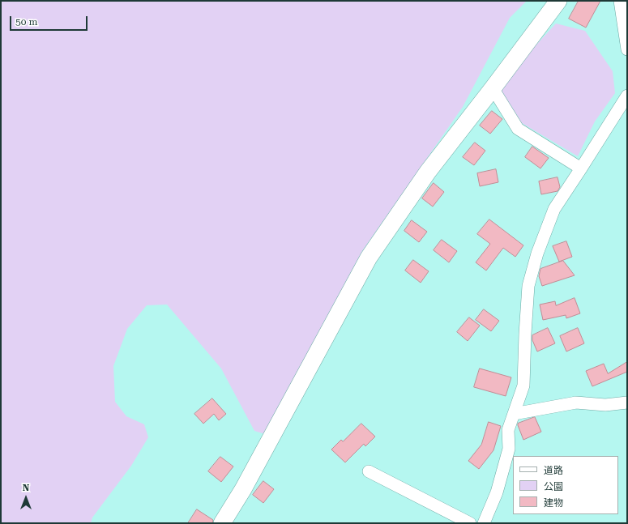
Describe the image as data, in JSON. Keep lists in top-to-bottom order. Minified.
{"legend":["道路","公園","建物"],"scale_bar":"50 m","north":"top"}
